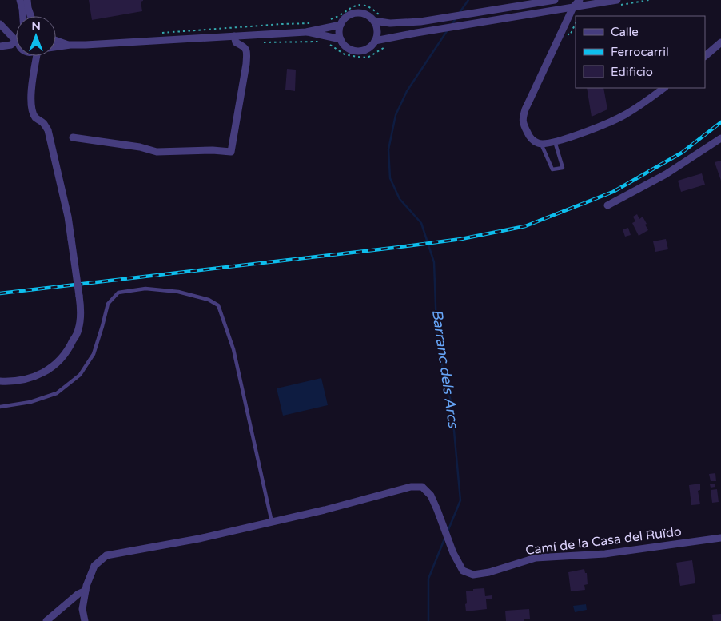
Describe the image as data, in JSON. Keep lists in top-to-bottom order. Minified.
{"streets":{"street":["Camí de la Casa del Ruïdo"]},"water":["Barranc dels Arcs"],"legend":["Calle","Ferrocarril","Edificio"],"north":"top"}
